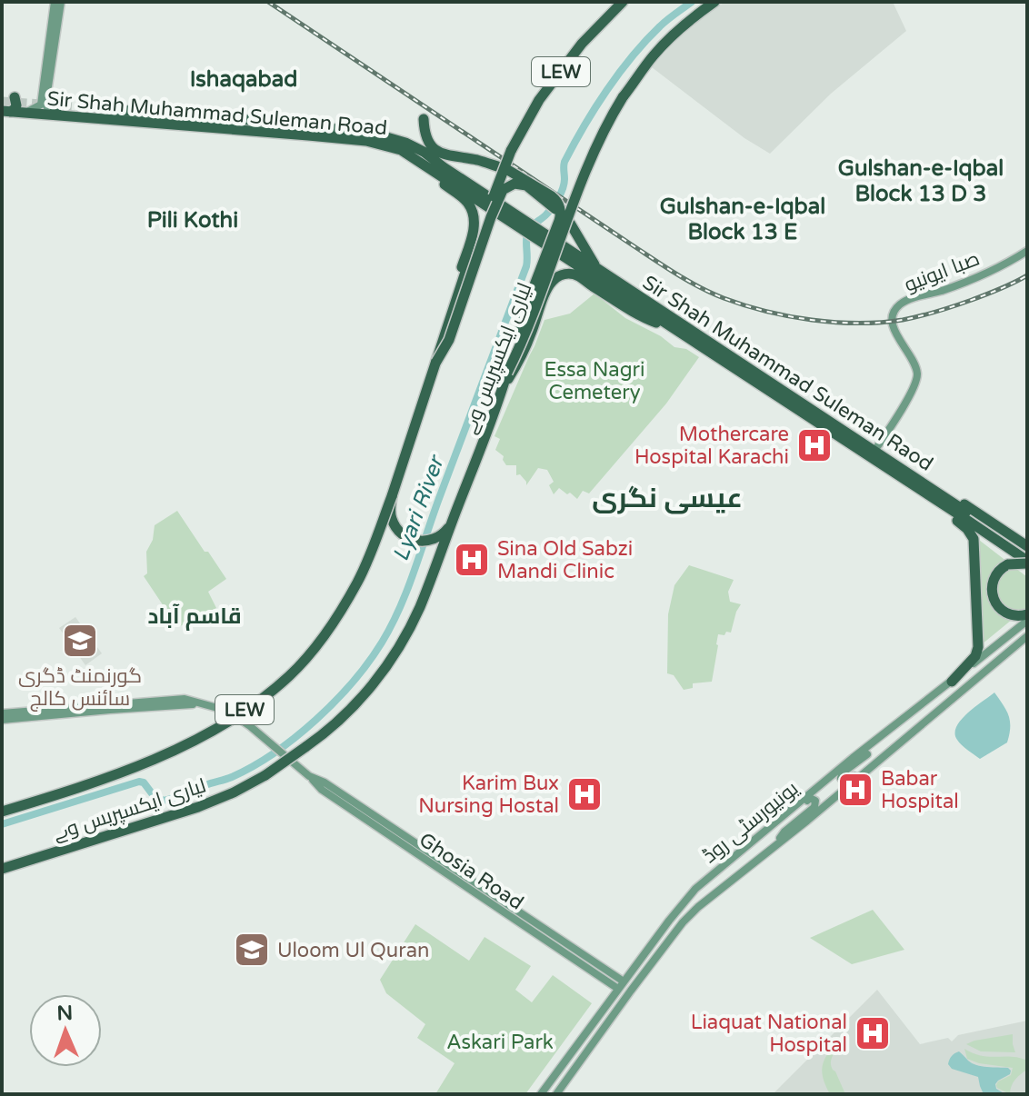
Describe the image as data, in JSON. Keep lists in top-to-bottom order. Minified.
{"streets":{"highway":["LEW","Sir Shah Muhammad Suleman Road","لیاری ایکسپریس وے","Sir Shah Muhammad Suleman Raod"],"main road":["صبا ایونیو","یونیورسٹی روڈ","Ghosia Road"]},"crossings":[["LEW","Sir Shah Muhammad Suleman Road"],["LEW","لیاری ایکسپریس وے"],["LEW","Sir Shah Muhammad Suleman Raod"],["صبا ایونیو","Sir Shah Muhammad Suleman Raod"],["یونیورسٹی روڈ","Ghosia Road"]],"districts":["Ishaqabad","Gulshan-e-Iqbal Block 13 D 3","Gulshan-e-Iqbal Block 13 E","Pili Kothi","عیسی نگری","قاسم آباد"],"water":["Lyari River"],"parks":["Essa Nagri Cemetery","Askari Park"],"places":{"hospital":["Mothercare Hospital Karachi","Sina Old Sabzi Mandi Clinic","Babar Hospital","Karim Bux Nursing Hostal","Liaquat National Hospital"],"school or university":["گورنمنٹ ڈگری سائنس کالج","Uloom Ul Quran"]},"north":"top"}
